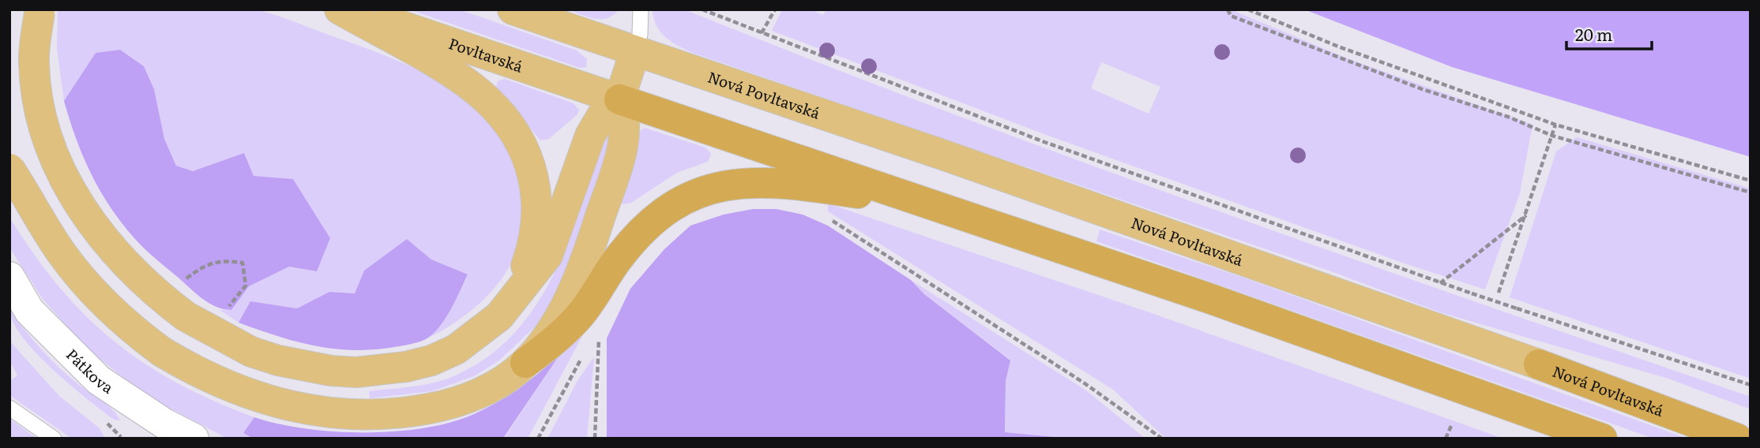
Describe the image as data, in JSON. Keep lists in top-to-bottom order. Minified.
{"streets":{"highway":["Nová Povltavská"],"main road":["Povltavská"],"street":["Pátkova"]},"scale_bar":"20 m"}
